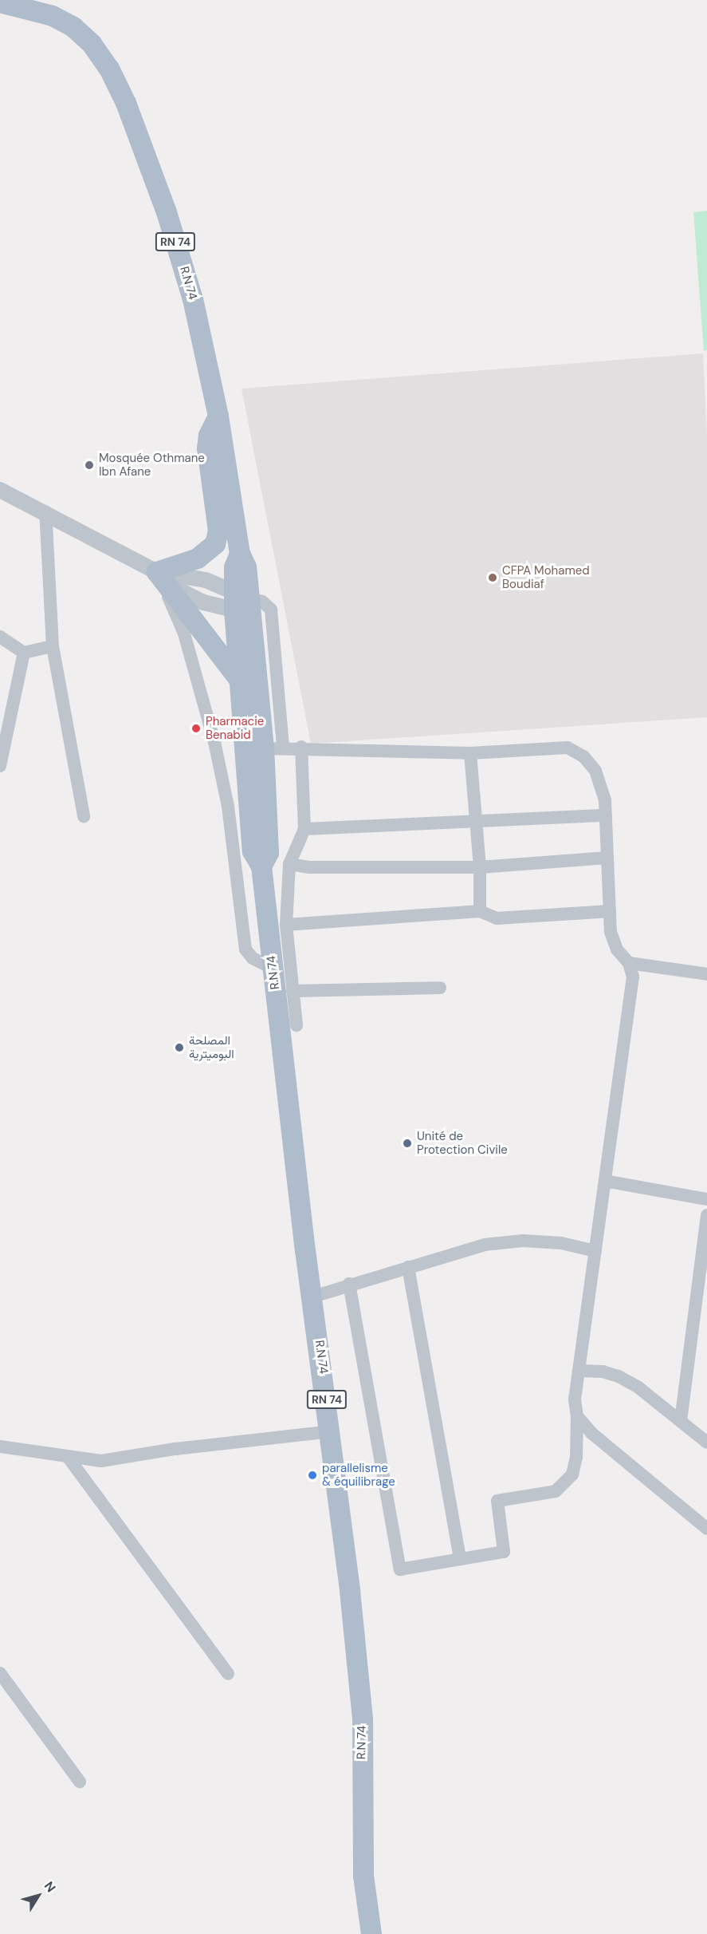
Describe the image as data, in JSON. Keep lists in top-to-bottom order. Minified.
{"streets":{"main road":["RN 74","R.N 74"]},"places":["Mosquée Othmane Ibn Afane","CFPA Mohamed Boudiaf","Pharmacie Benabid","المصلحة البوميترية","Unité de Protection Civile","parallelisme & équilibrage"],"north":"top right"}
